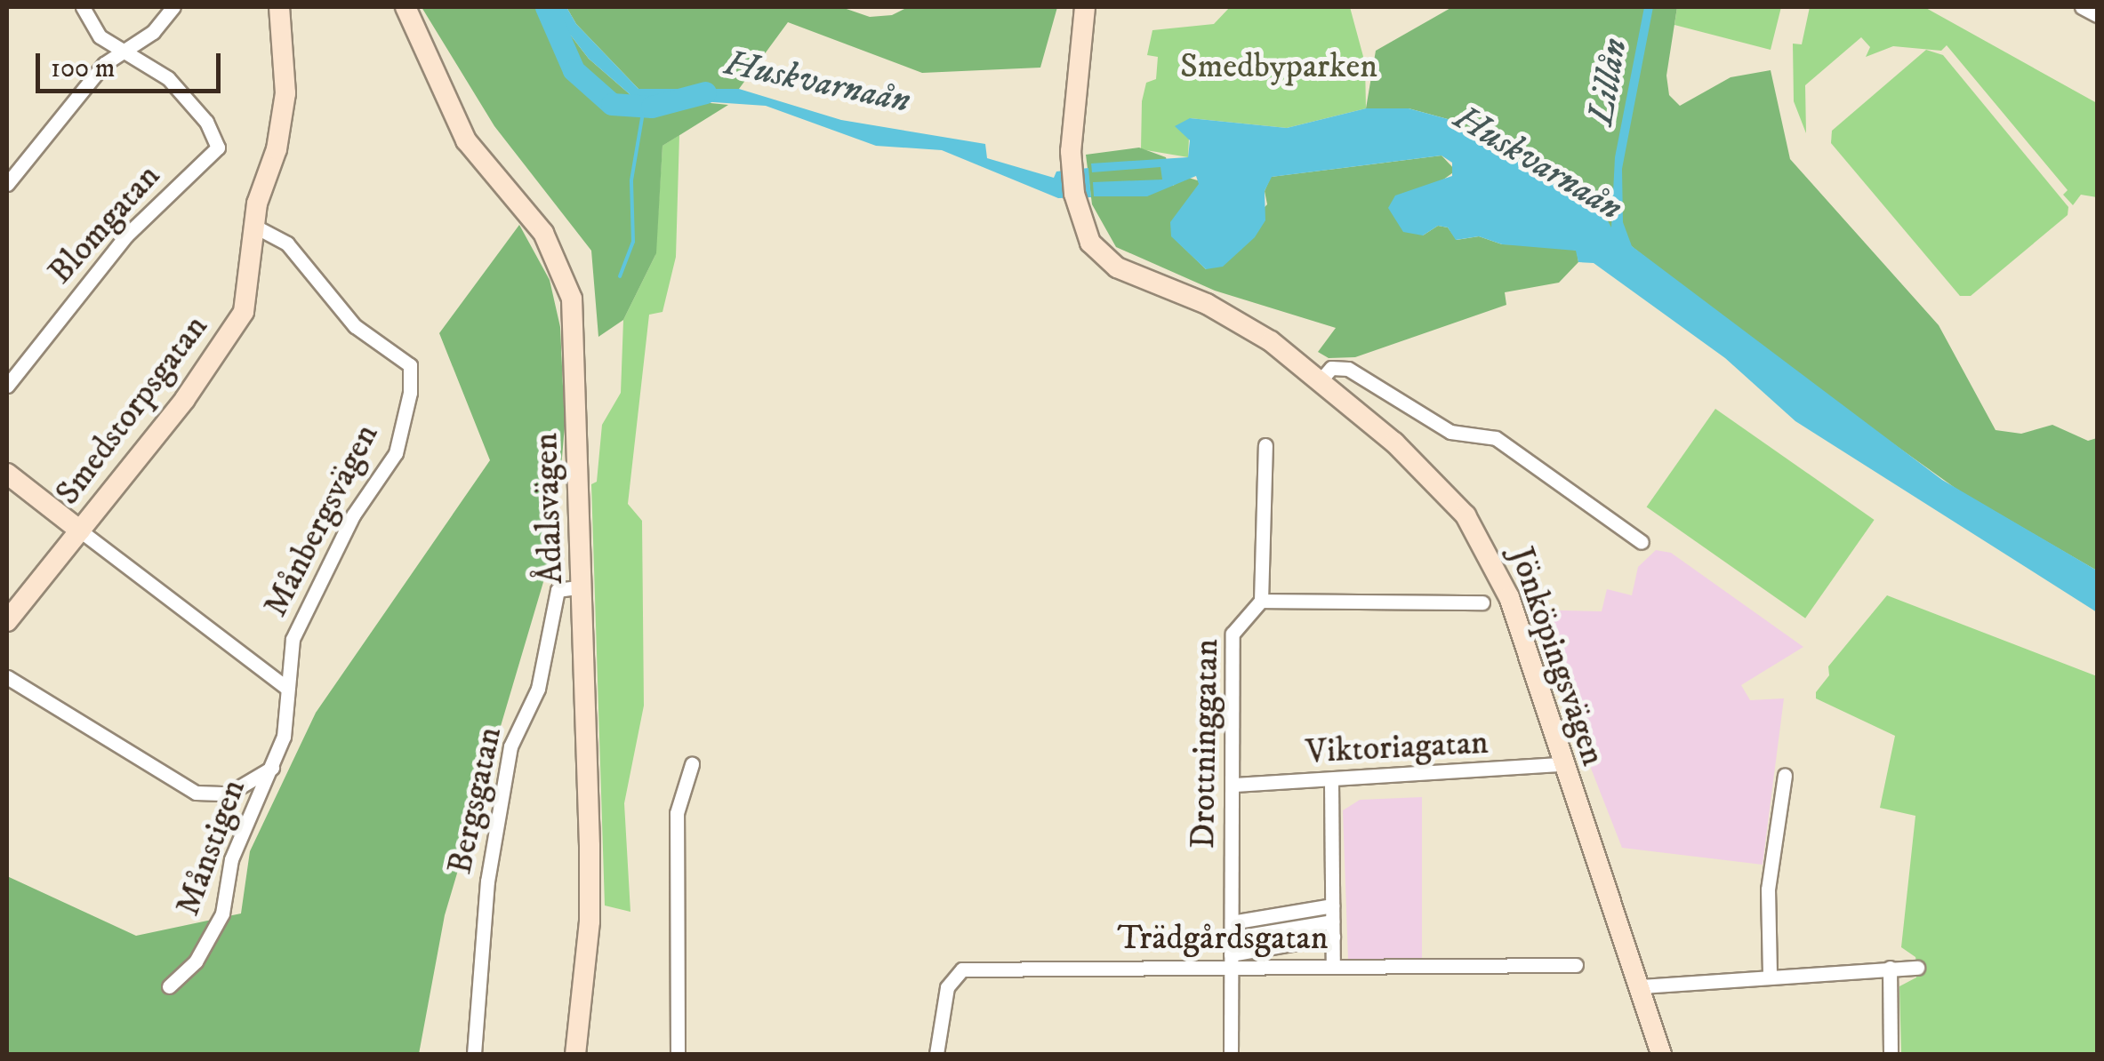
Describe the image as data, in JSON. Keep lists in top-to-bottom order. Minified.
{"streets":{"street":["Blomgatan","Smedstorpsgatan","Ådalsvägen","Månbergsvägen","Jönköpingsvägen","Drottninggatan","Viktoriagatan","Bergsgatan","Månstigen","Trädgårdsgatan"]},"crossings":[["Smedstorpsgatan","Månbergsvägen"],["Ådalsvägen","Bergsgatan"],["Månbergsvägen","Månstigen"],["Jönköpingsvägen","Viktoriagatan"],["Drottninggatan","Viktoriagatan"],["Drottninggatan","Trädgårdsgatan"]],"water":["Lillån","Huskvarnaån"],"parks":["Smedbyparken"],"scale_bar":"100 m"}
